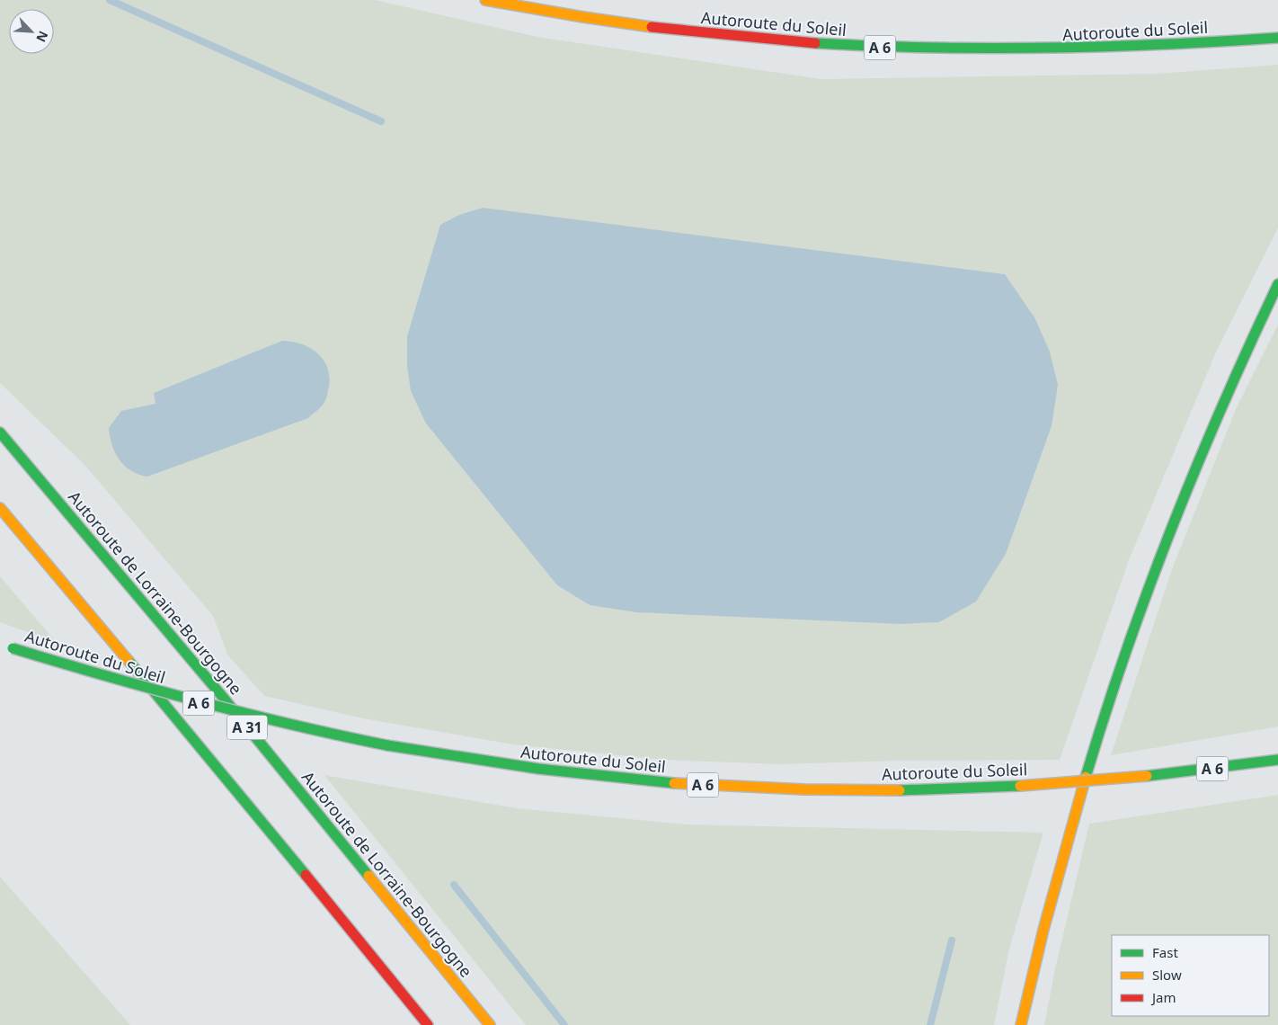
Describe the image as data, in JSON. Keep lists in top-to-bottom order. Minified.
{"streets":{"highway":["Autoroute du Soleil","A 6","Autoroute de Lorraine-Bourgogne","A 31"]},"legend":["Fast","Slow","Jam"],"north":"bottom right"}
